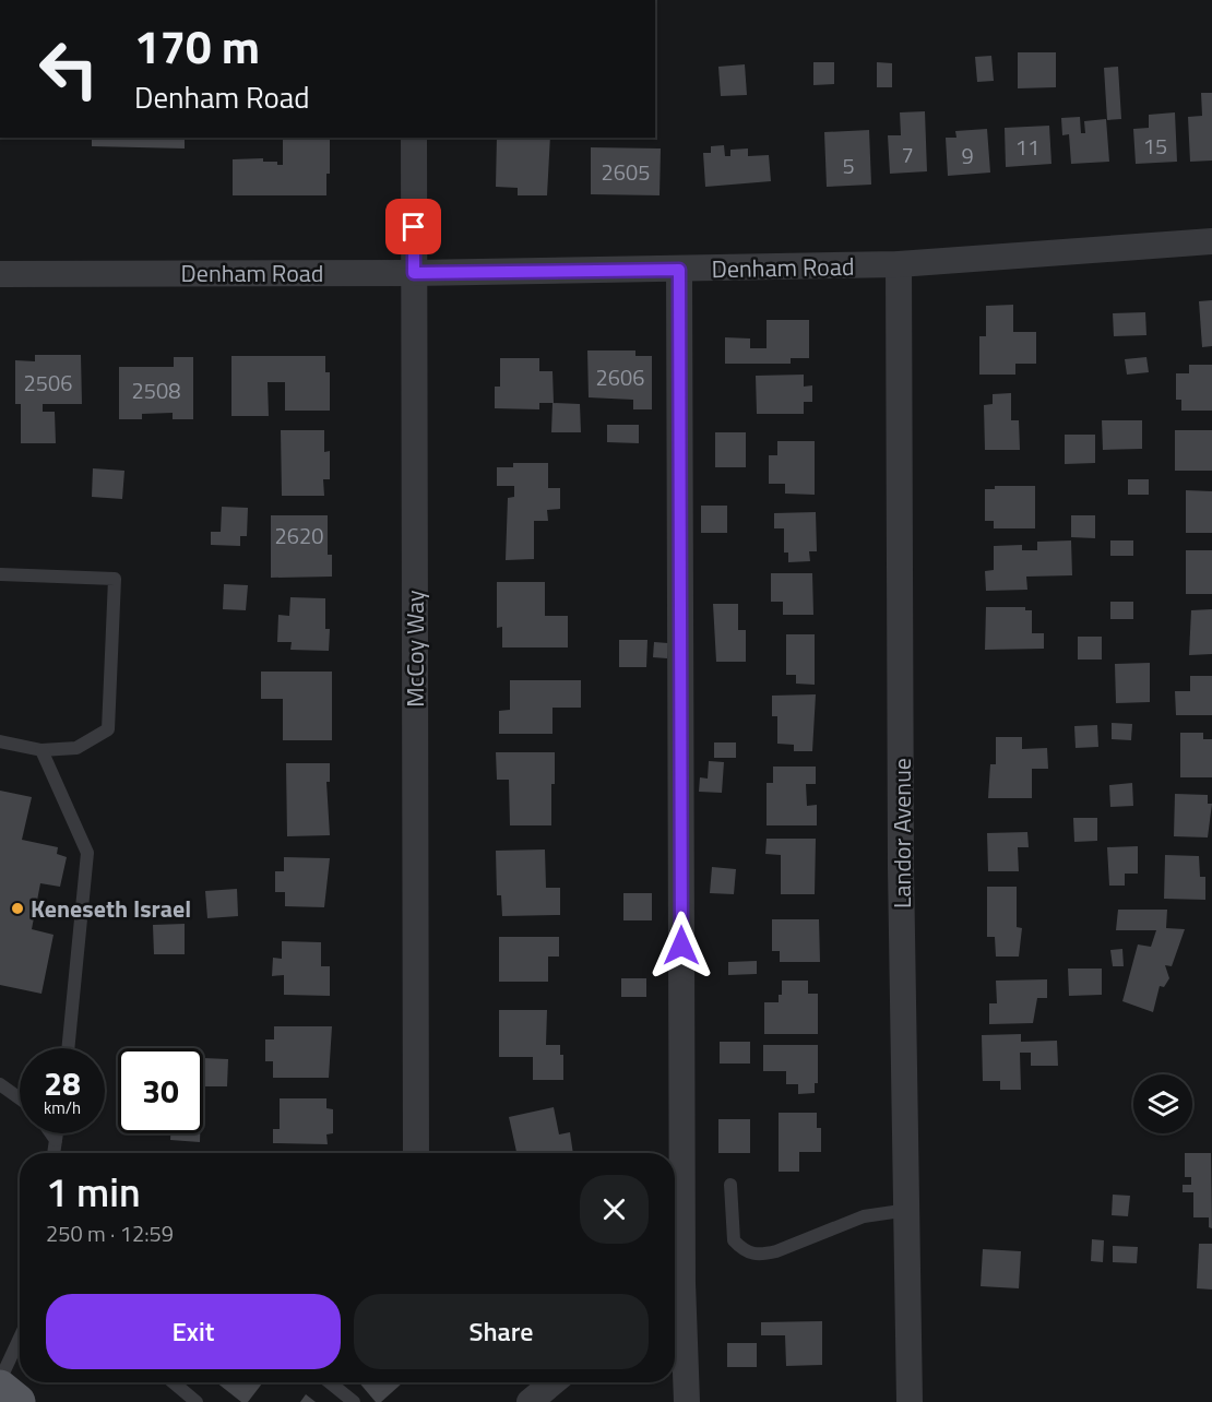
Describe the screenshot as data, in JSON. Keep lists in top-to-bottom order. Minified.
{"streets":{"street":["Denham Road","McCoy Way","Landor Avenue"]},"crossings":[["Denham Road","McCoy Way"],["Denham Road","Landor Avenue"]],"places":["Keneseth Israel"],"house_numbers":["15","11","7","9","5","2605","2606","2506","2508","2620"],"page":{"turn":["170 m","Denham Road"],"speed":"28 km/h","limit":"30","heading":["1 min","250 m · 12:59"],"buttons":["Exit","Share"]}}
